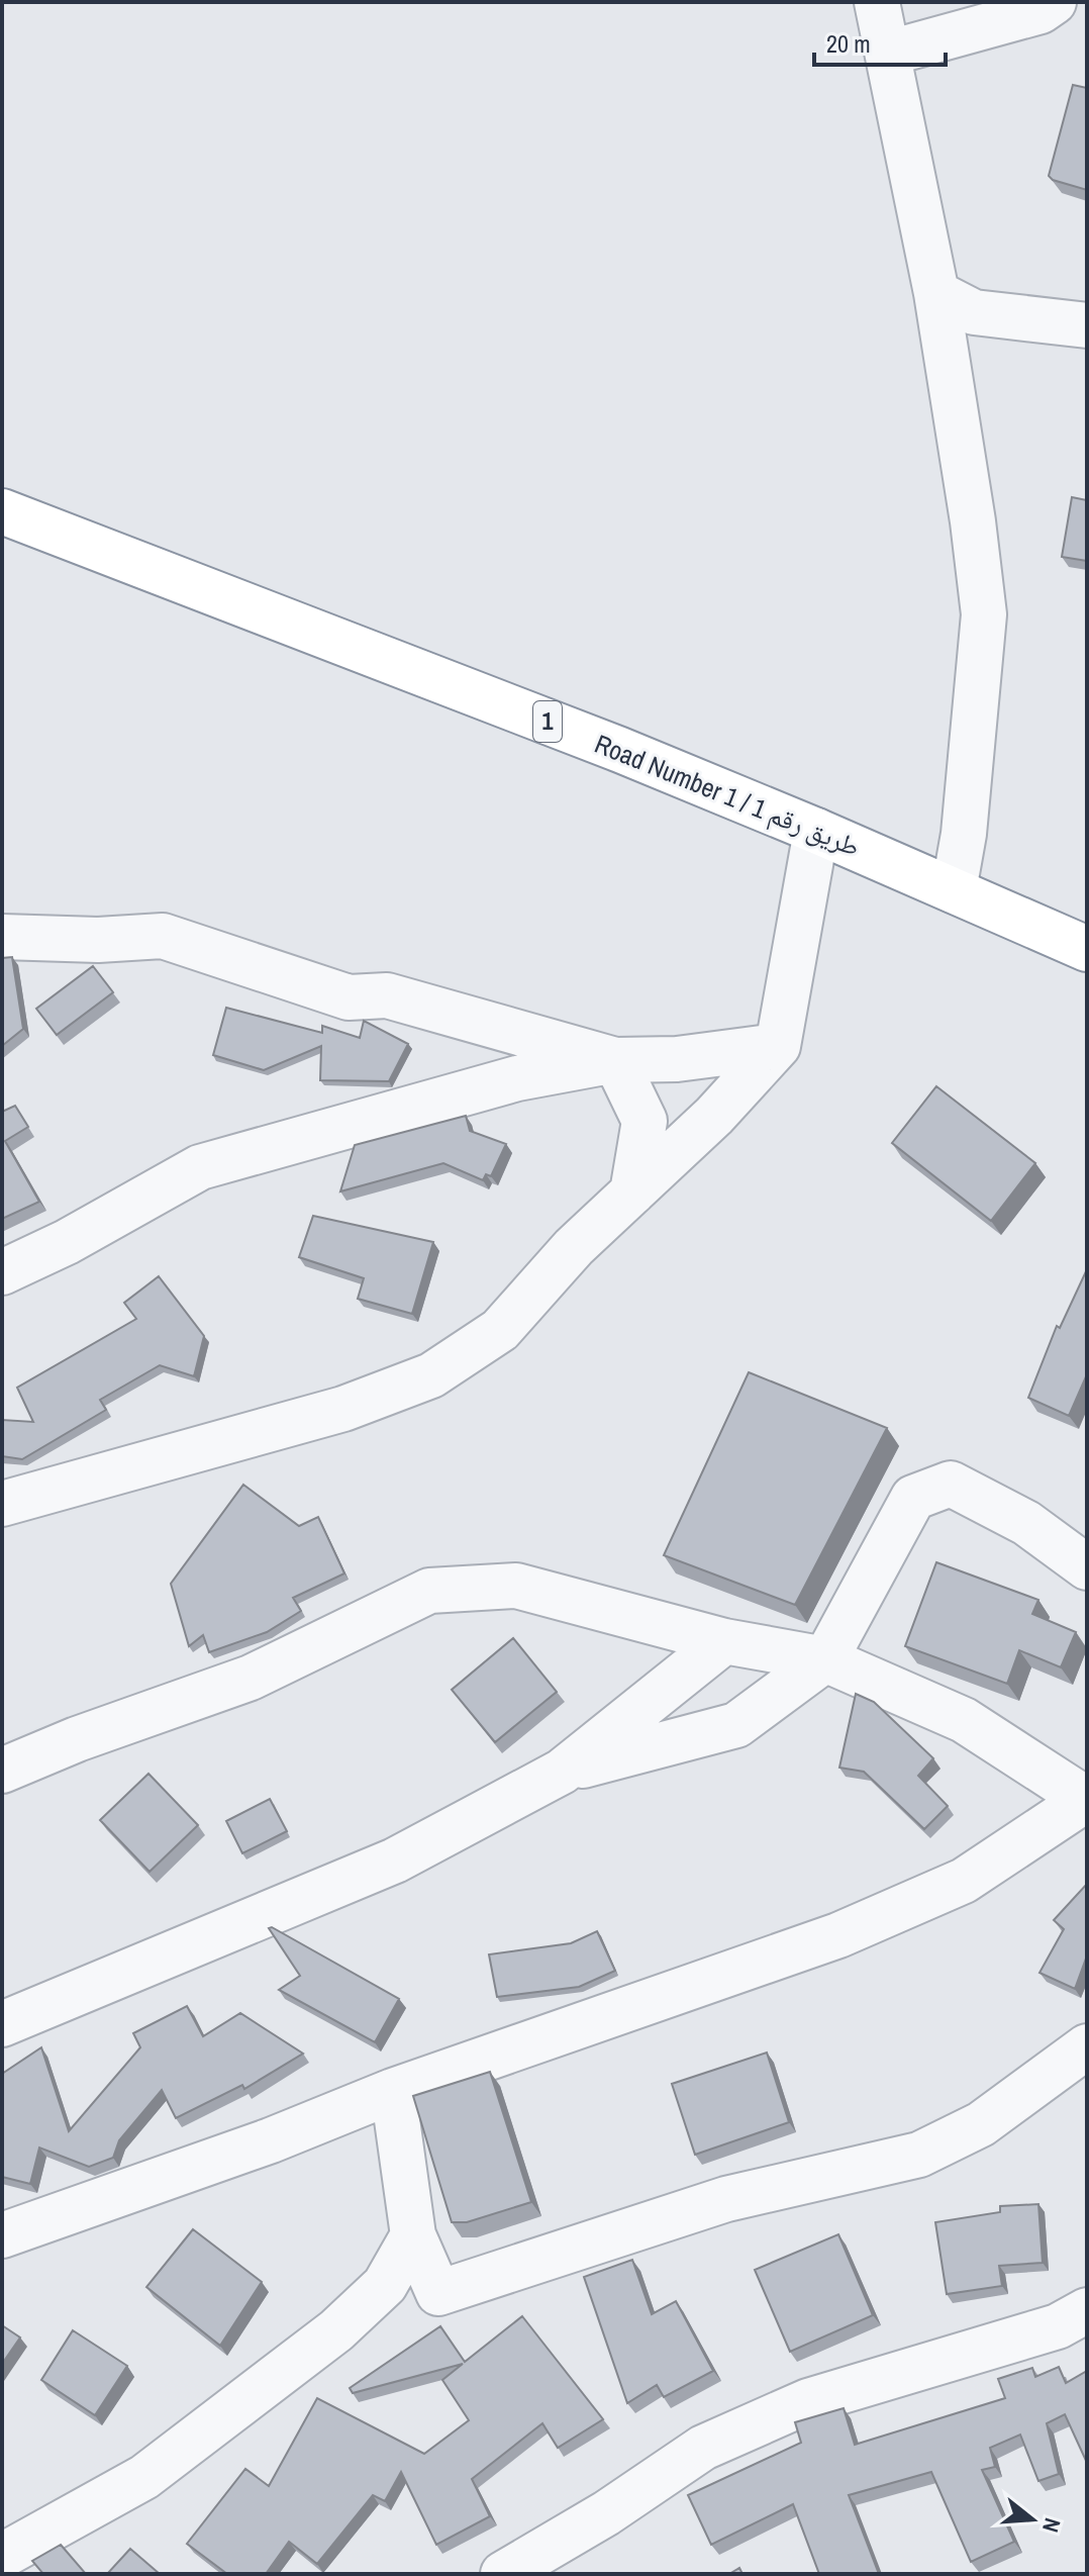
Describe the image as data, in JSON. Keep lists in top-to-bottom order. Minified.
{"streets":{"highway":["1","Road Number 1 / طريق رقم 1"]},"scale_bar":"20 m","north":"right"}
